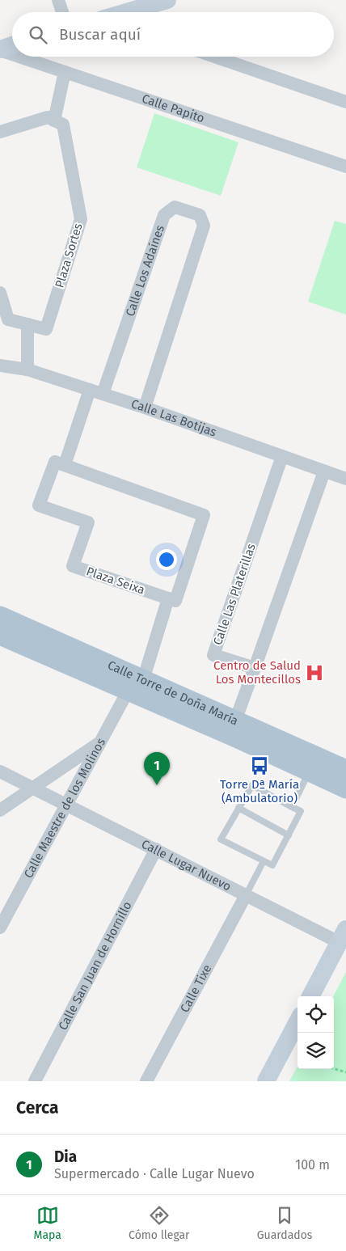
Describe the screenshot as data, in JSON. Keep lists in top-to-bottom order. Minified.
{"streets":{"main road":["Calle Torre de Doña María"],"street":["Calle Papito","Plaza Sortes","Calle Los Adaínes","Calle Las Botijas","Plaza Seixa","Calle Las Platerillas","Calle Maestre de los Molinos","Calle Lugar Nuevo","Calle San Juan de Hornillo","Calle Tixe"]},"crossings":[["Calle Los Adaínes","Calle Las Botijas"],["Calle Las Botijas","Calle Las Platerillas"],["Calle Torre de Doña María","Calle Maestre de los Molinos"],["Calle Maestre de los Molinos","Calle Lugar Nuevo"],["Calle Lugar Nuevo","Calle San Juan de Hornillo"],["Calle Lugar Nuevo","Calle Tixe"]],"places":{"hospital":["Centro de Salud Los Montecillos"],"bus stop":["Torre Dª María (Ambulatorio)"]},"page":{"search":"Buscar aquí","pins":"1","heading":"Cerca","list":[{"mark":"1","name":"Dia","note":"Supermercado · Calle Lugar Nuevo","value":"100 m"}],"nav":["Mapa","Cómo llegar","Guardados"]}}
